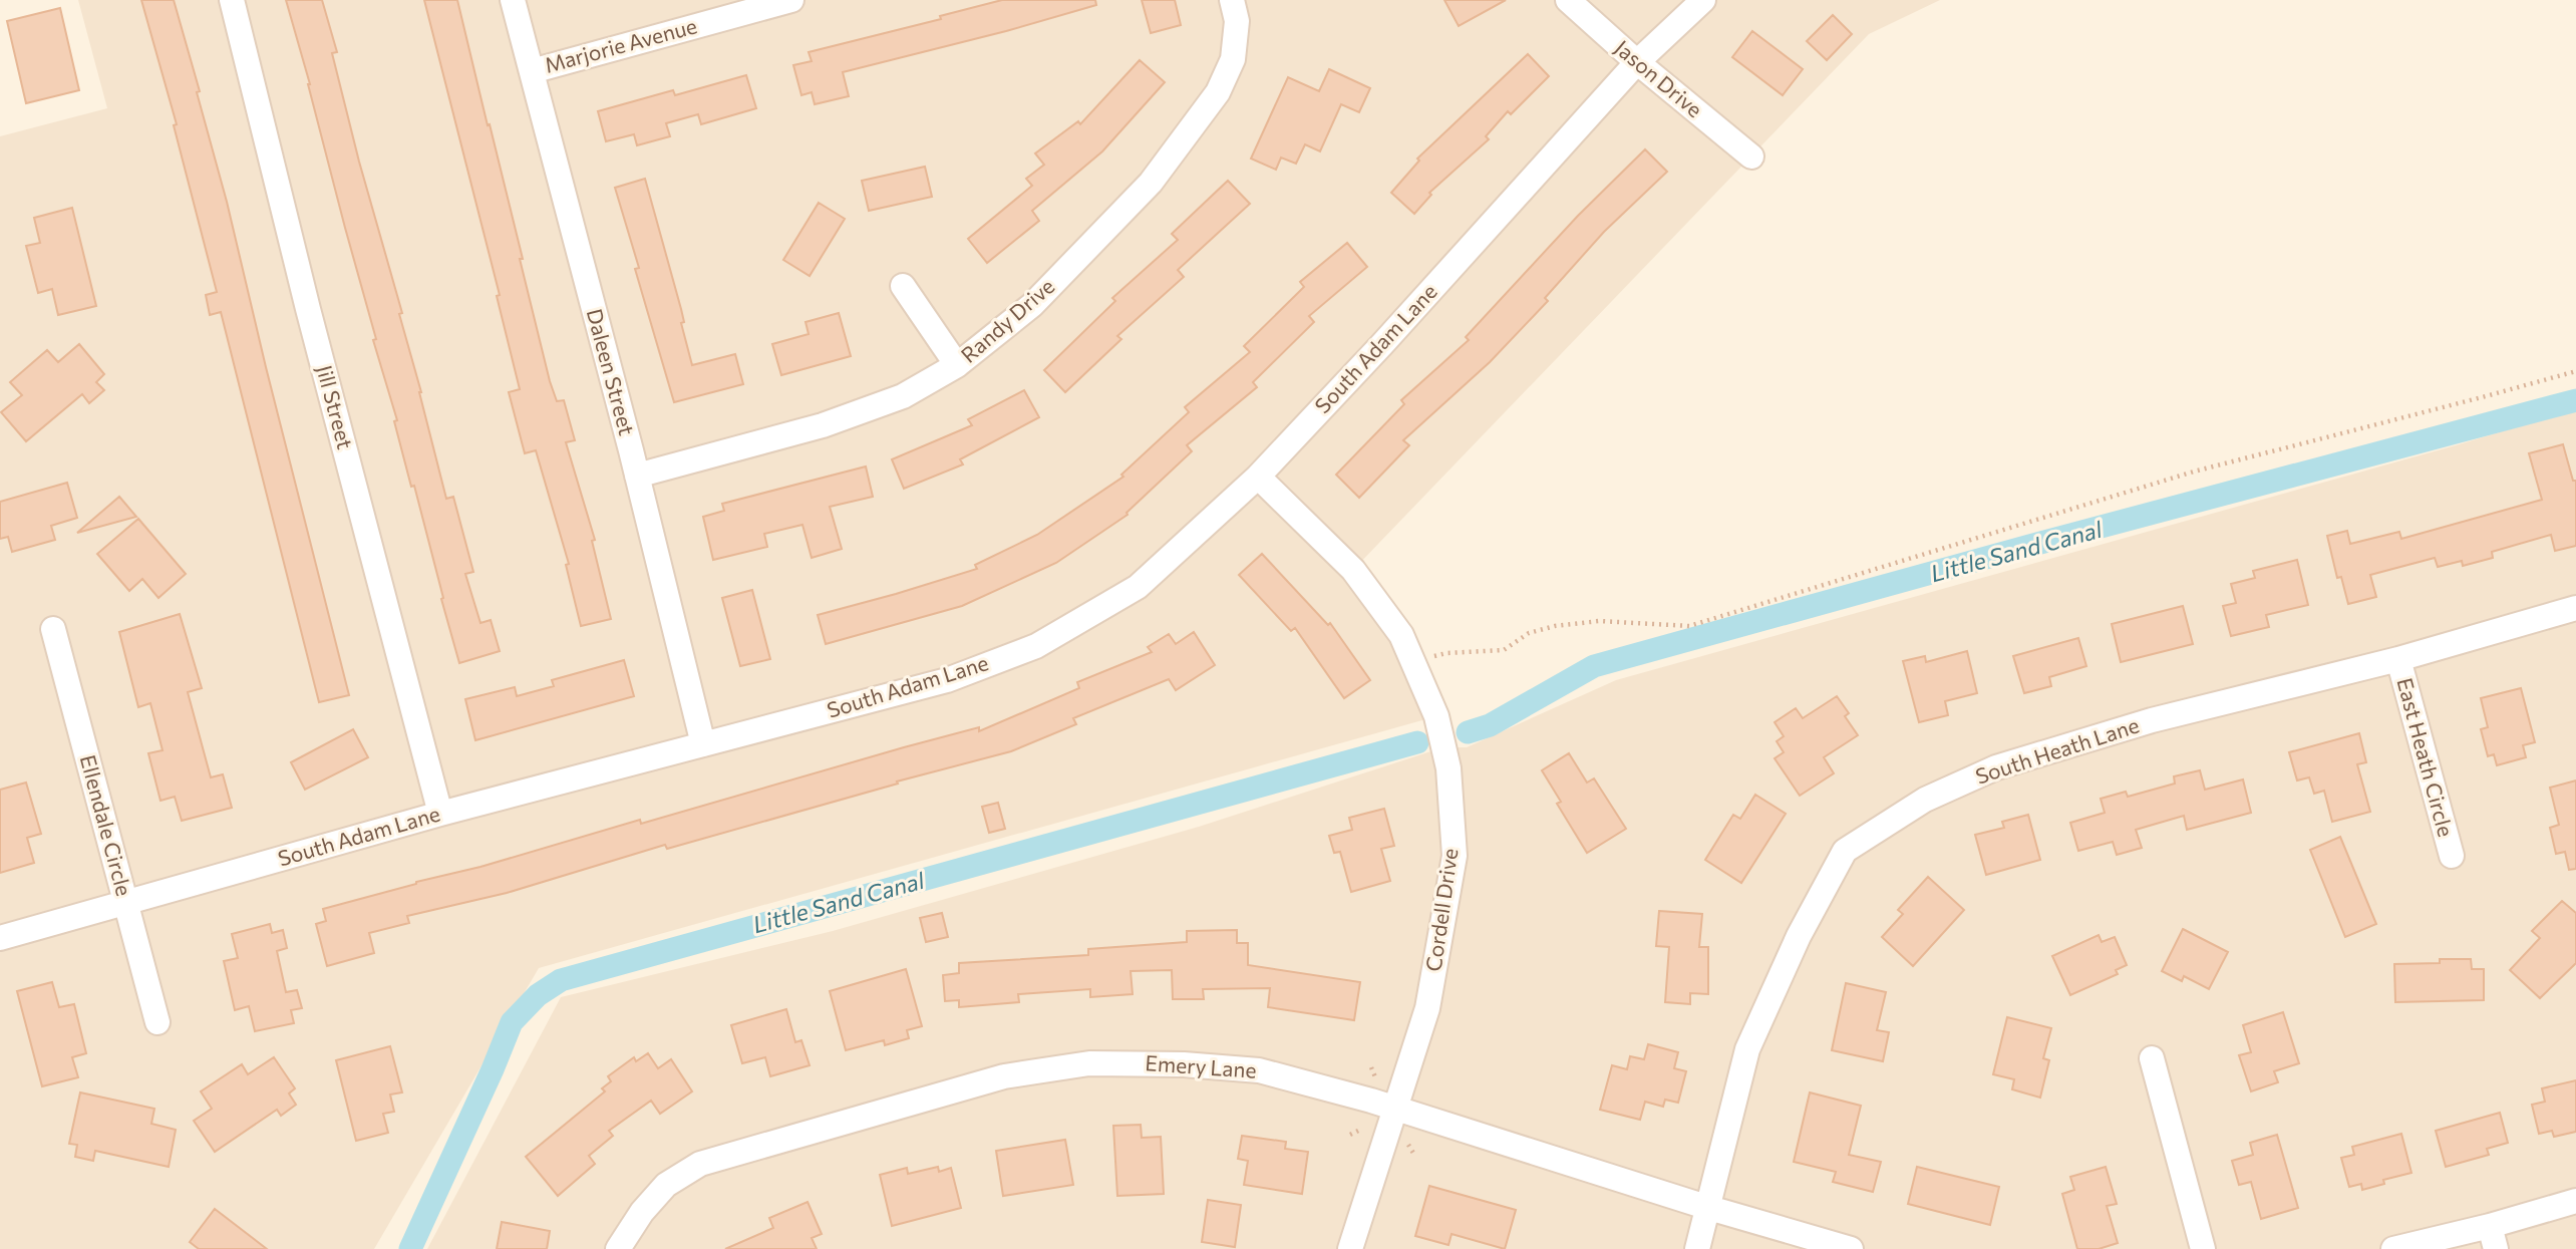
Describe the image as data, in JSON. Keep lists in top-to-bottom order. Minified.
{"streets":{"street":["Marjorie Avenue","Jason Drive","Randy Drive","South Adam Lane","Daleen Street","Jill Street","South Heath Lane","East Heath Circle","Ellendale Circle","Cordell Drive","Emery Lane"]},"crossings":[["Marjorie Avenue","Daleen Street"],["Jason Drive","South Adam Lane"],["Randy Drive","Daleen Street"],["South Adam Lane","Daleen Street"],["South Adam Lane","Jill Street"],["South Adam Lane","Ellendale Circle"],["South Adam Lane","Cordell Drive"],["South Heath Lane","East Heath Circle"],["South Heath Lane","Emery Lane"],["Cordell Drive","Emery Lane"]],"water":["Little Sand Canal"]}
